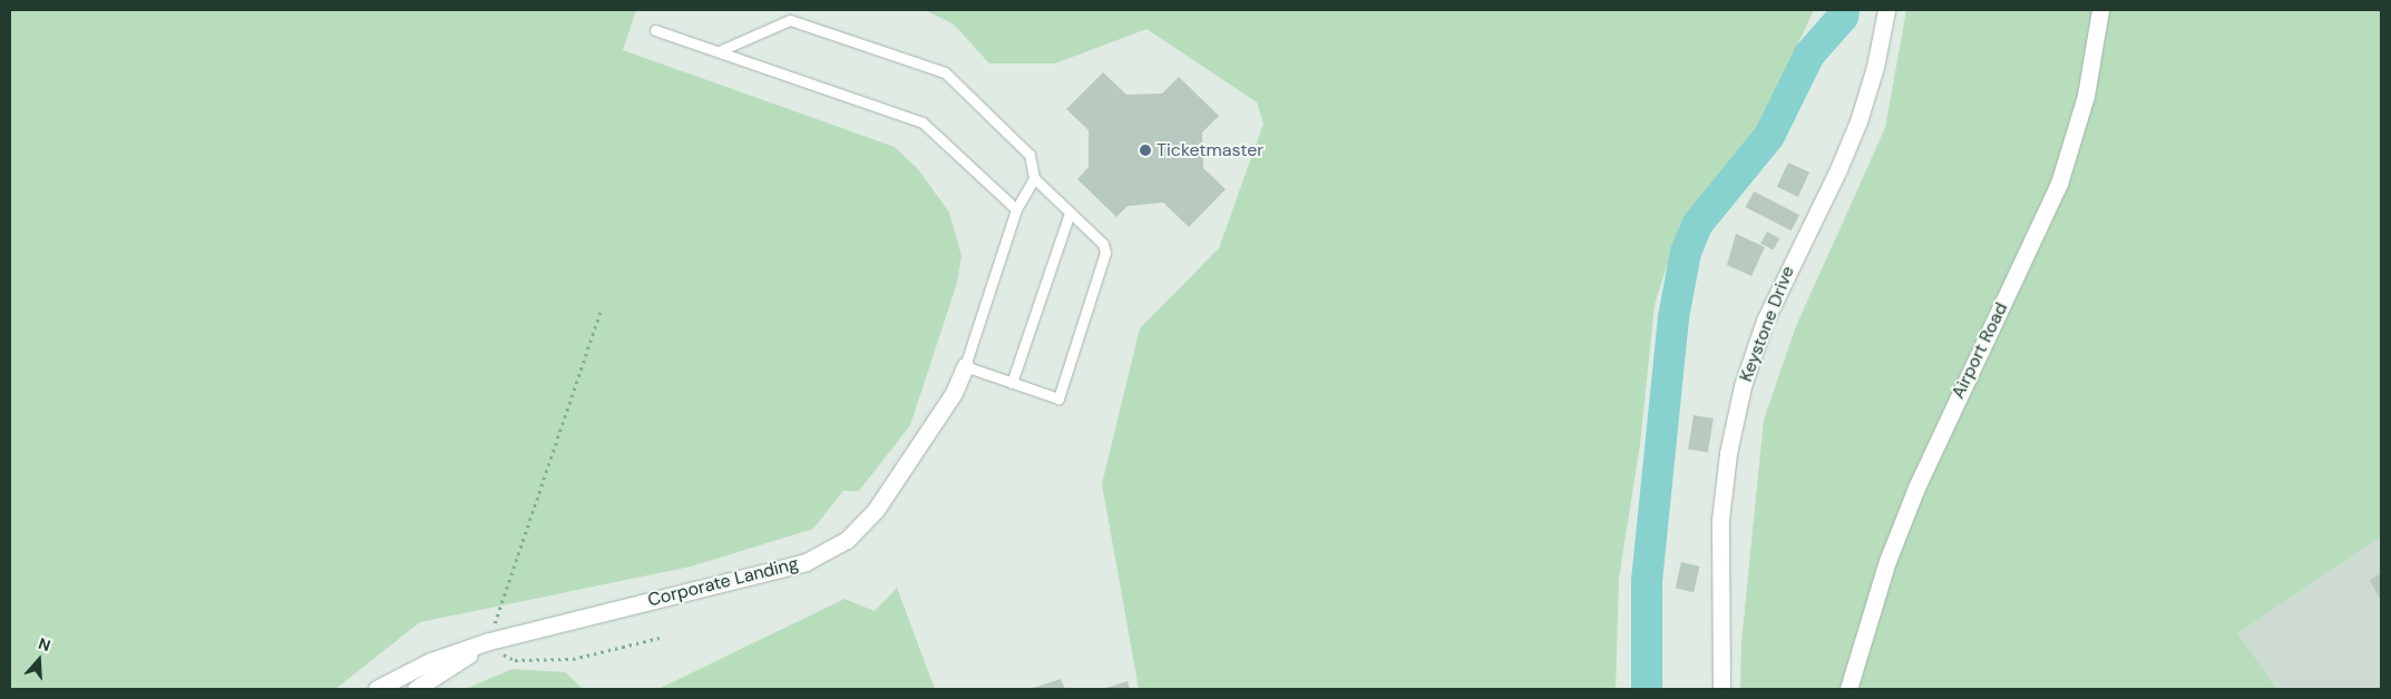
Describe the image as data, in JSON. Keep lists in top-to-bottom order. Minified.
{"streets":{"street":["Keystone Drive","Airport Road","Corporate Landing"]},"places":["Ticketmaster"],"north":"top"}
